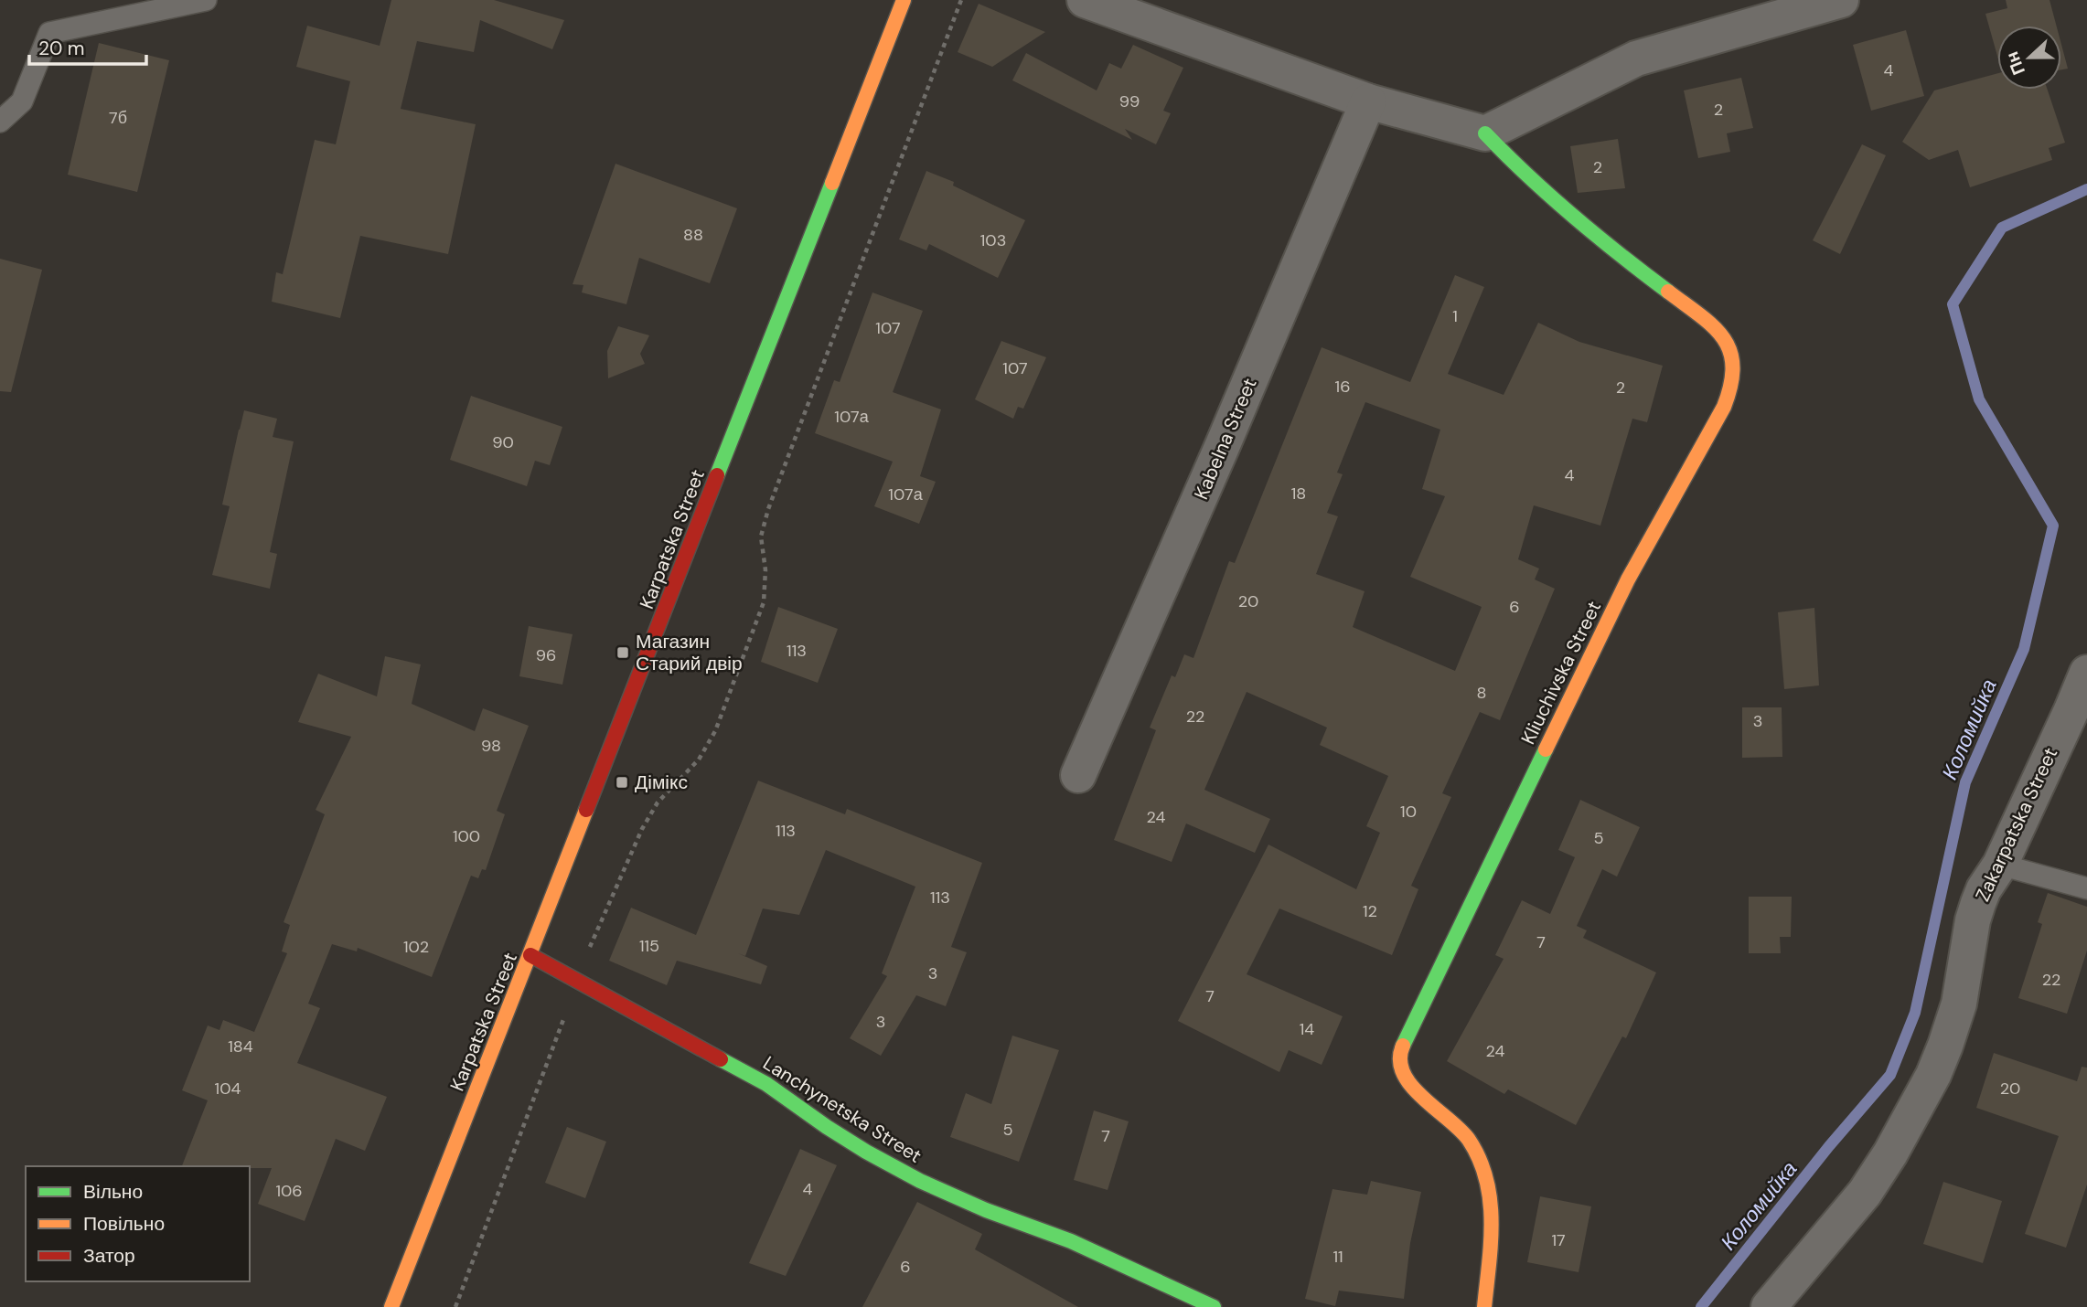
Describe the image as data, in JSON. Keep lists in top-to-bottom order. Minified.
{"streets":{"street":["Kabelna Street","Karpatska Street","Kliuchivska Street","Zakarpatska Street","Lanchynetska Street"]},"crossings":[["Karpatska Street","Lanchynetska Street"]],"water":["Коломийка"],"places":{"transit":["Магазин Старий двір","Дімікс"]},"house_numbers":["4","99","2","7б","2","88","103","1","107","107","16","2","107а","90","4","18","107а","20","6","113","96","8","22","3","98","10","24","113","100","5","113","12","7","115","102","3","22","7","3","14","184","24","104","20","5","7","4","106","17","11","6"],"legend":["Вільно","Повільно","Затор"],"scale_bar":"20 m","north":"left"}
